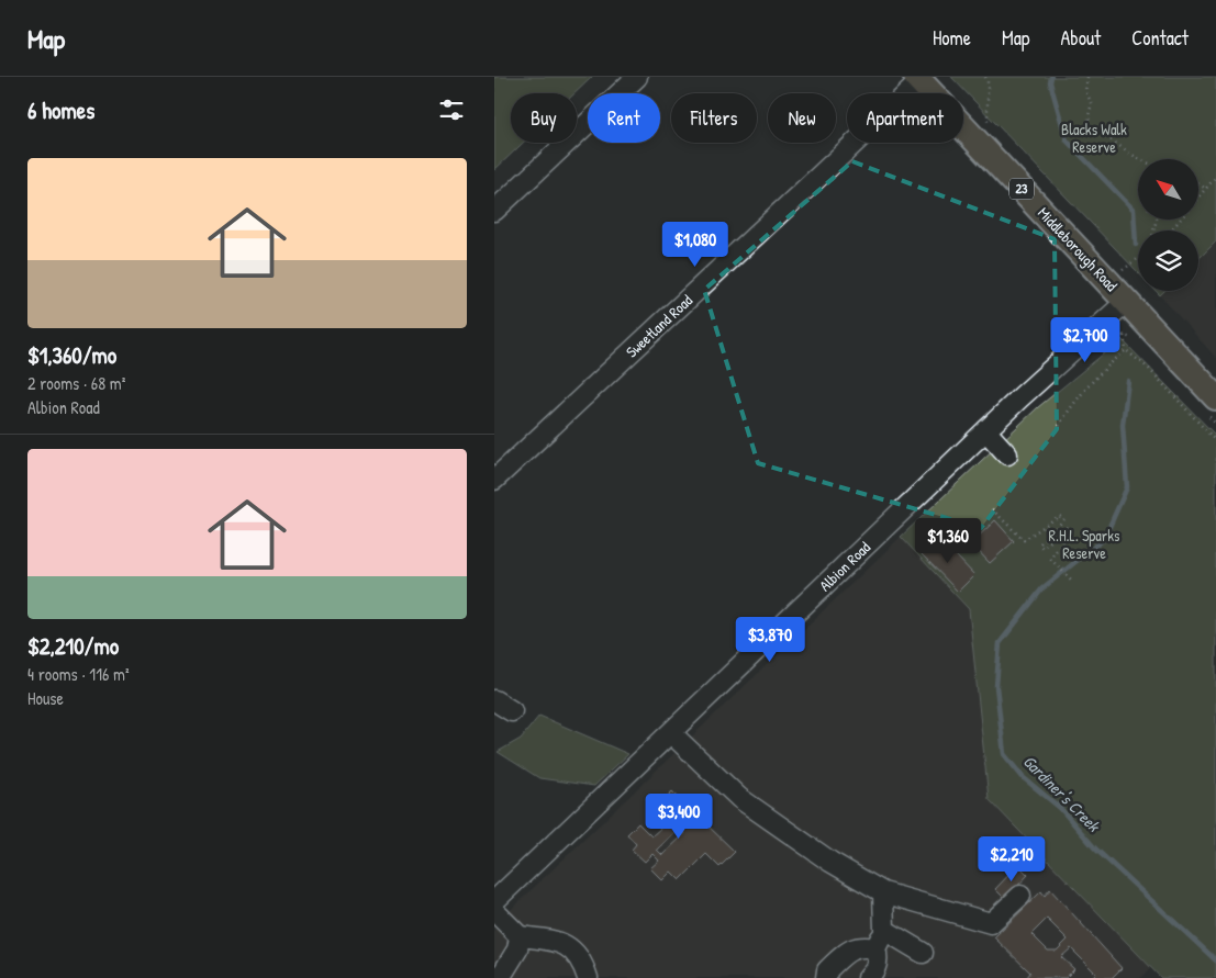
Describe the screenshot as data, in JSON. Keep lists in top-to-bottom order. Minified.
{"streets":{"main road":["23","Middleborough Road"],"street":["Sweetland Road","Albion Road"]},"crossings":[["Middleborough Road","Sweetland Road"],["Middleborough Road","Albion Road"]],"water":["Gardiner's Creek"],"parks":["Blacks Walk Reserve","R.H.L. Sparks Reserve"],"north":"top left","page":{"header":"Map","nav":["Home","Map","About","Contact"],"heading":"6 homes","chip":["Buy","Rent","Filters","New","Apartment"],"list":[{"name":"$1,360/mo","note":"2 rooms · 68 m² · Albion Road"},{"name":"$2,210/mo","note":"4 rooms · 116 m² · House"}],"price":["$1,080","$2,700","$1,360","$3,870","$3,400","$2,210"]}}
